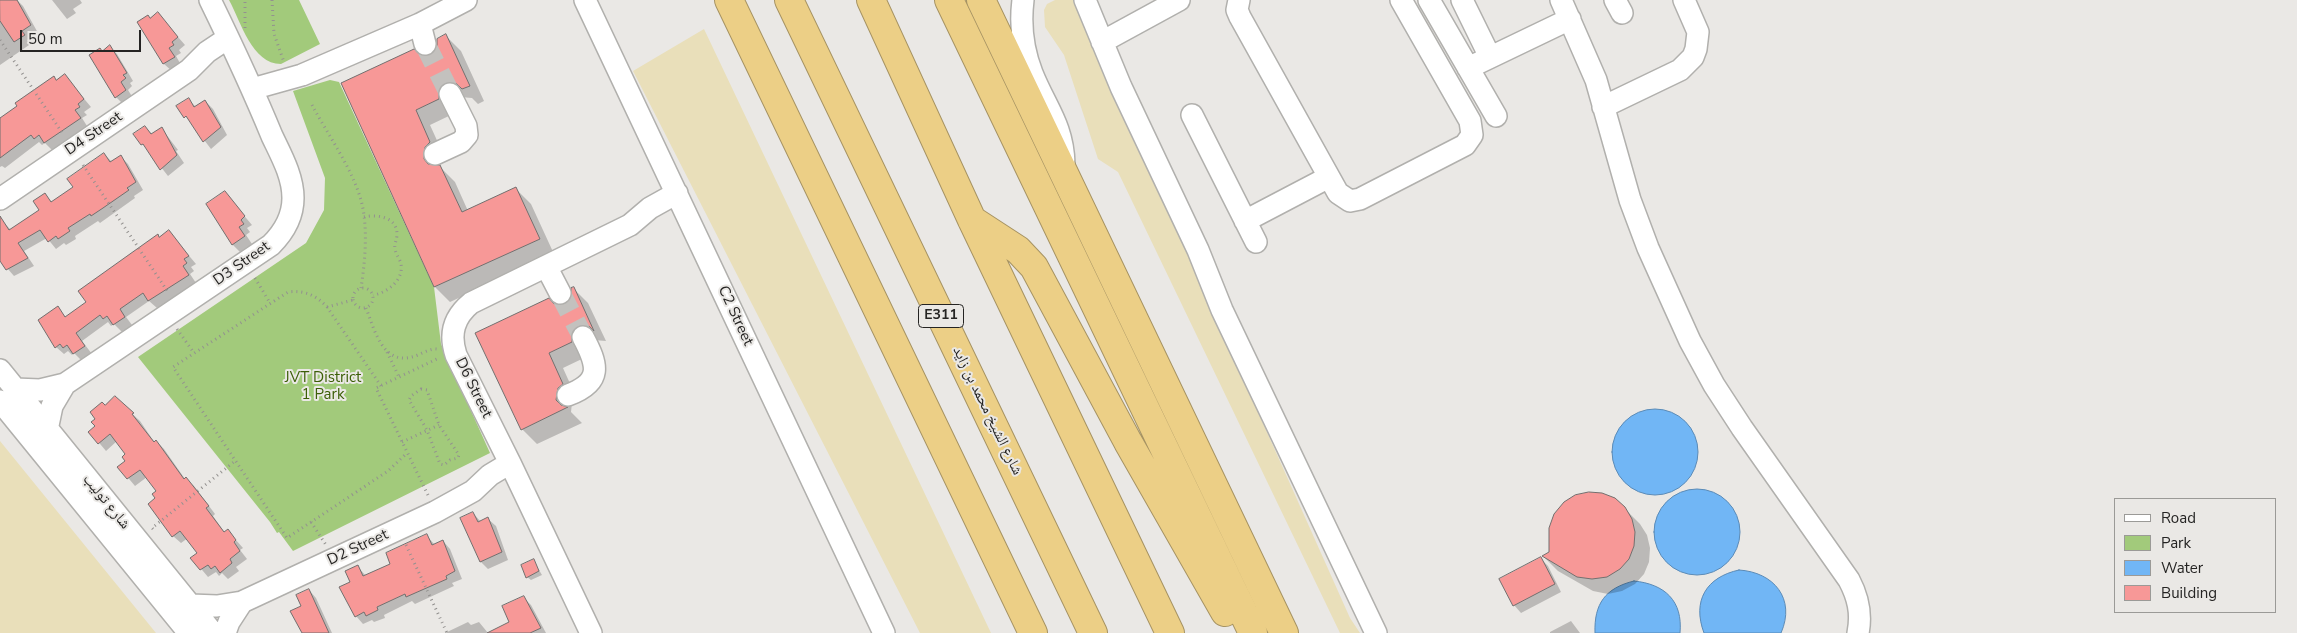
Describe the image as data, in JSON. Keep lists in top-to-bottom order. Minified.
{"streets":{"highway":["E311","شارع الشيخ محمد بن زايد"],"street":["D4 Street","D3 Street","C2 Street","D6 Street","شارع توليب","D2 Street"]},"crossings":[["D4 Street","D3 Street"],["D3 Street","شارع توليب"],["C2 Street","D6 Street"],["D6 Street","D2 Street"],["شارع توليب","D2 Street"]],"parks":["JVT District 1 Park"],"legend":["Road","Park","Water","Building"],"scale_bar":"50 m"}
